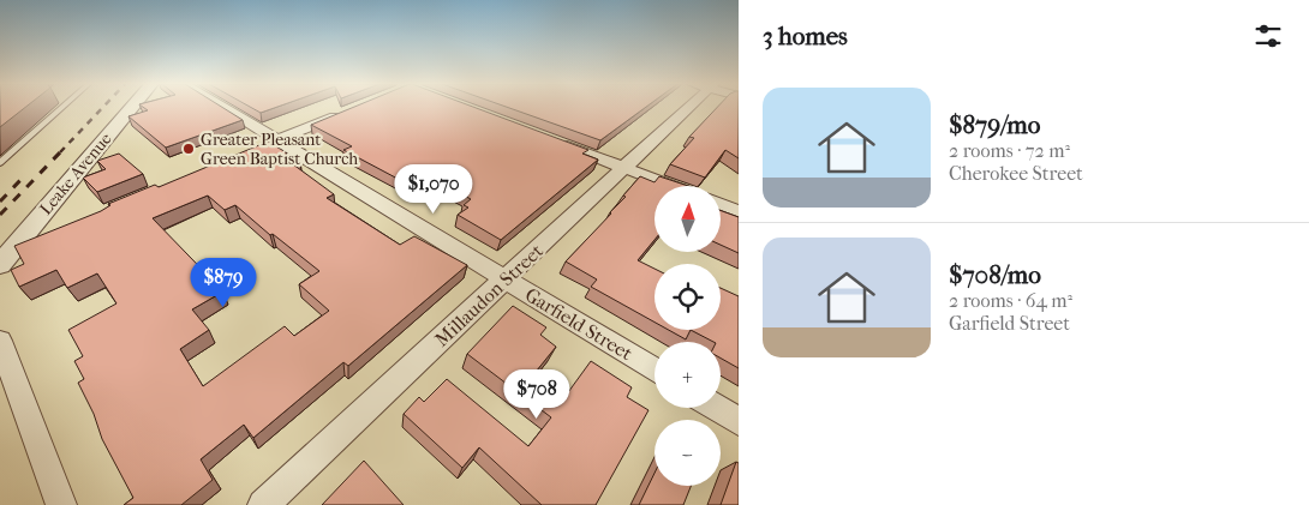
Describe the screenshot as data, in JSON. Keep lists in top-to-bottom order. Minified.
{"streets":{"street":["Leake Avenue","Millaudon Street","Garfield Street"]},"crossings":[["Millaudon Street","Garfield Street"]],"places":["Greater Pleasant Green Baptist Church"],"north":"top","page":{"heading":"3 homes","list":[{"name":"$879/mo","note":"2 rooms · 72 m² · Cherokee Street"},{"name":"$708/mo","note":"2 rooms · 64 m² · Garfield Street"}],"price":["$1,070","$879","$708"],"map_buttons":["+","−"]}}
